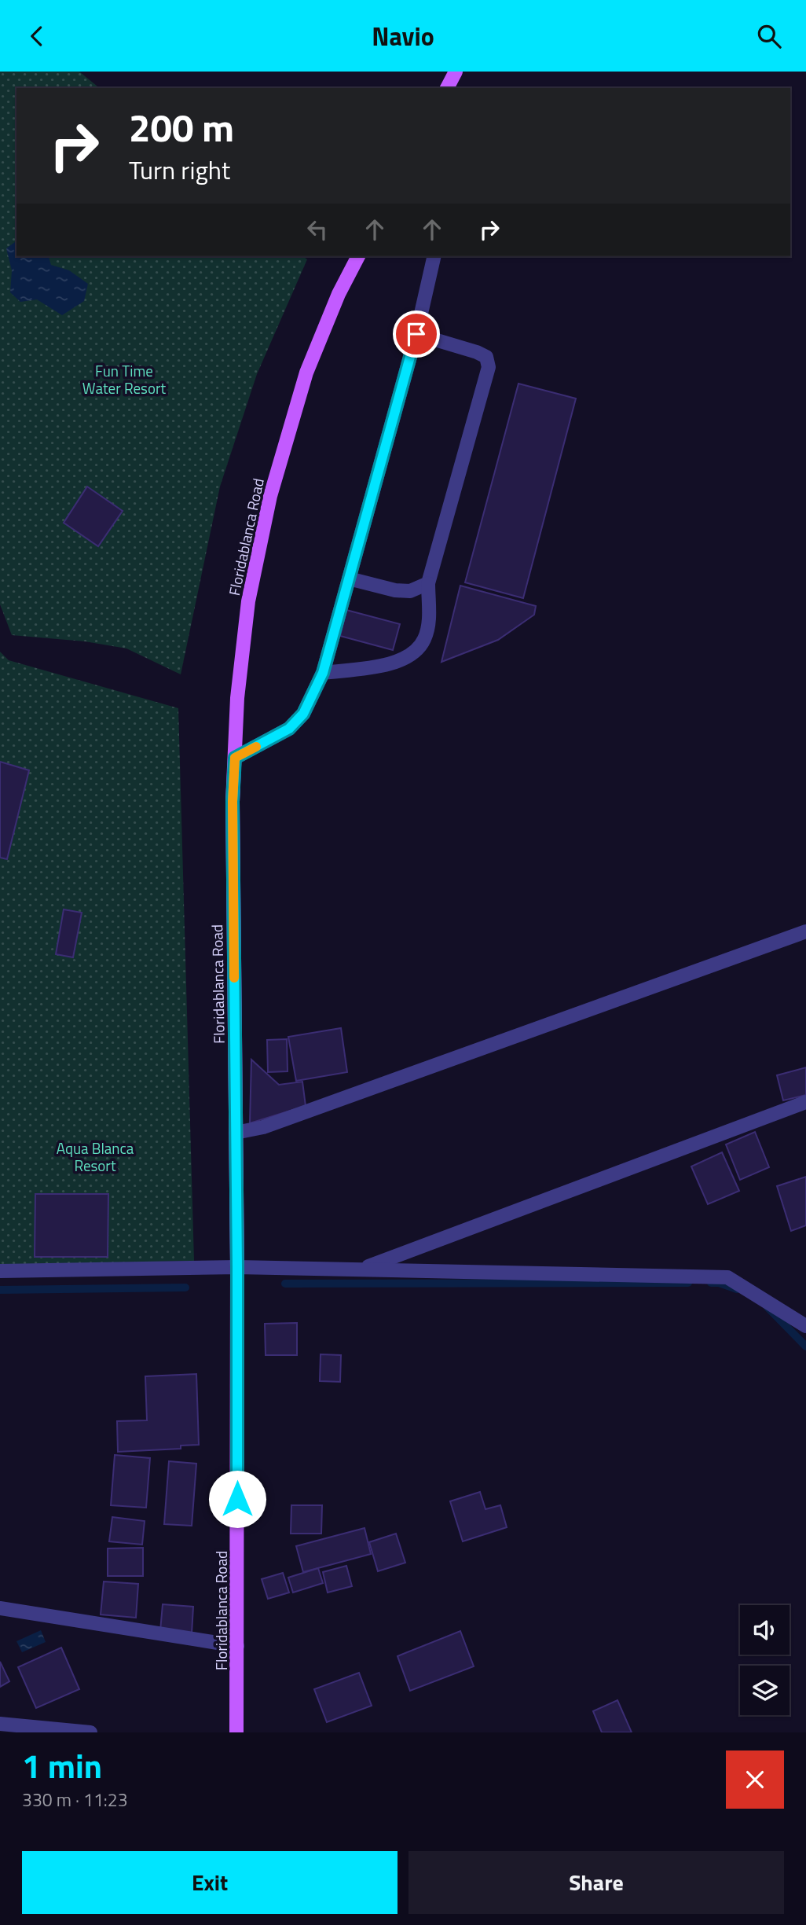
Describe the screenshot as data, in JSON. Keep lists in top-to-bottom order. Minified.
{"streets":{"main road":["Floridablanca Road"]},"parks":["Fun Time Water Resort","Aqua Blanca Resort"],"page":{"header":"Navio","turn":["200 m","Turn right"],"heading":["1 min","330 m · 11:23"],"buttons":["Exit","Share"]}}
